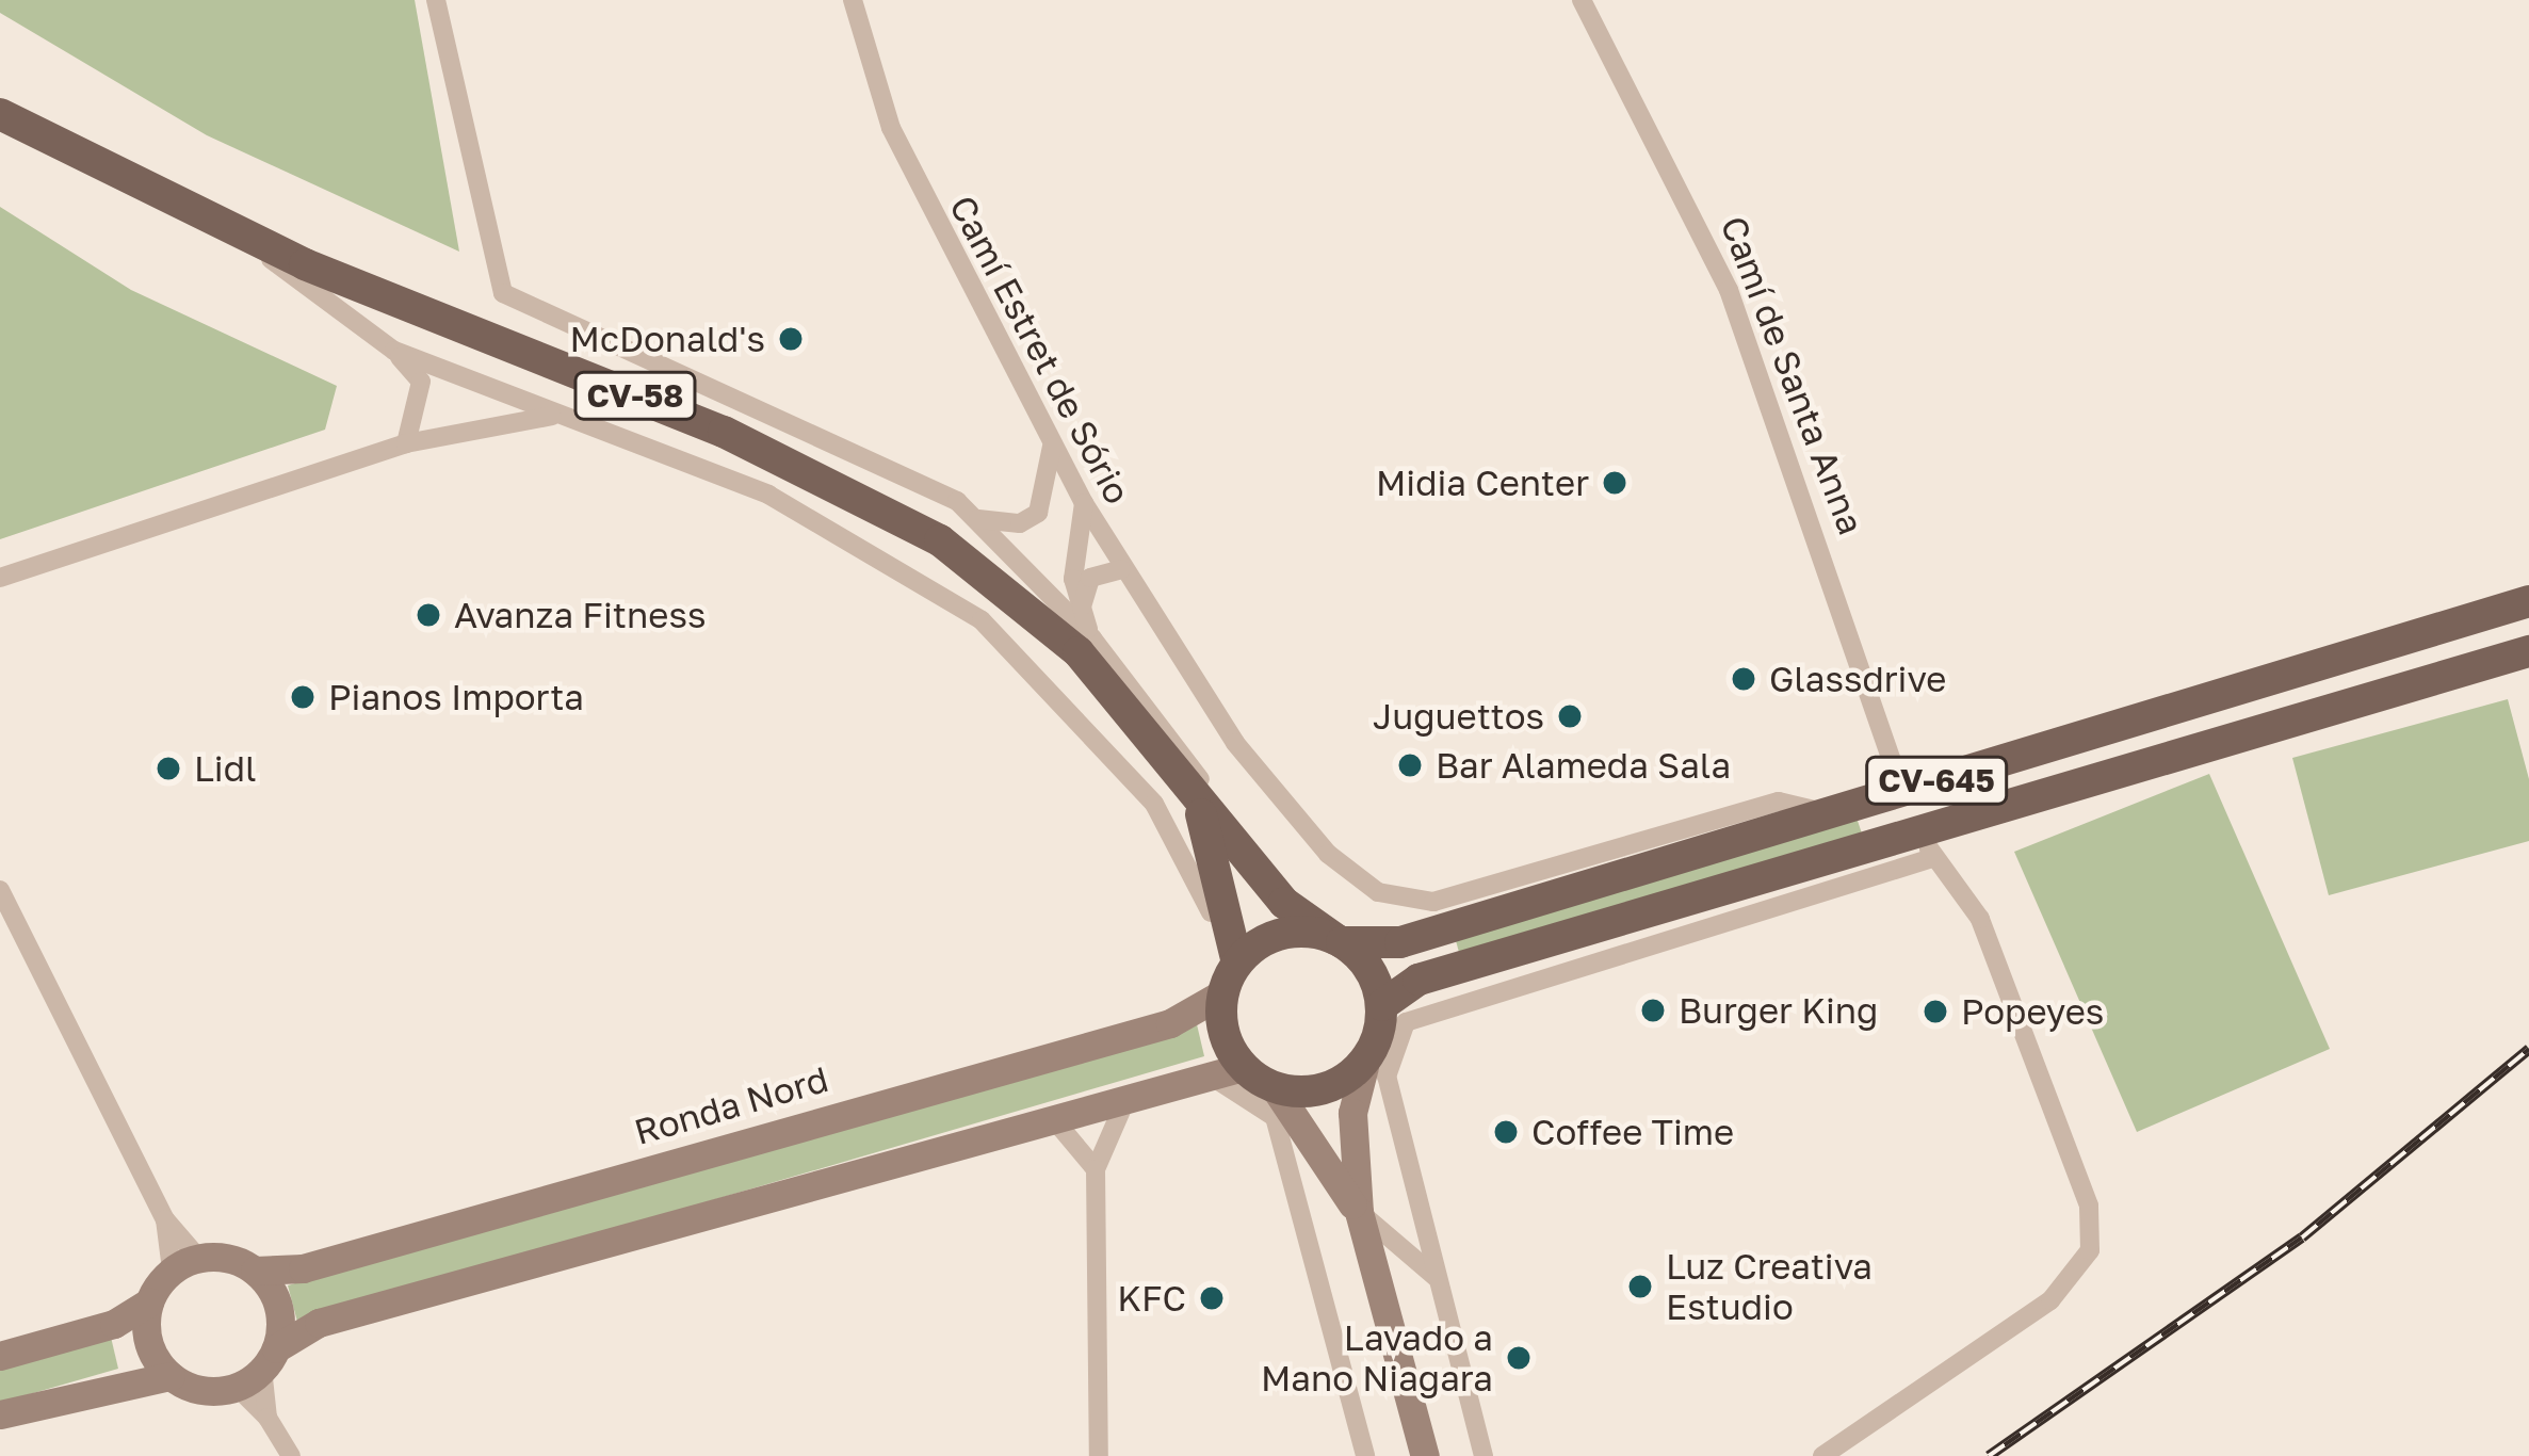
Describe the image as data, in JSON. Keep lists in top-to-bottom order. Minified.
{"streets":{"main road":["CV-58","CV-645","Ronda Nord"],"street":["Camí Estret de Sório","Camí de Santa Anna"]},"crossings":[["Camí Estret de Sório","CV-645"],["Camí de Santa Anna","CV-645"],["CV-58","CV-645"],["CV-58","Ronda Nord"],["CV-645","Ronda Nord"]],"places":["McDonald's","Midia Center","Avanza Fitness","Glassdrive","Pianos Importa","Juguettos","Bar Alameda Sala","Lidl","Burger King","Popeyes","Coffee Time","Luz Creativa Estudio","KFC","Lavado a Mano Niagara"]}
